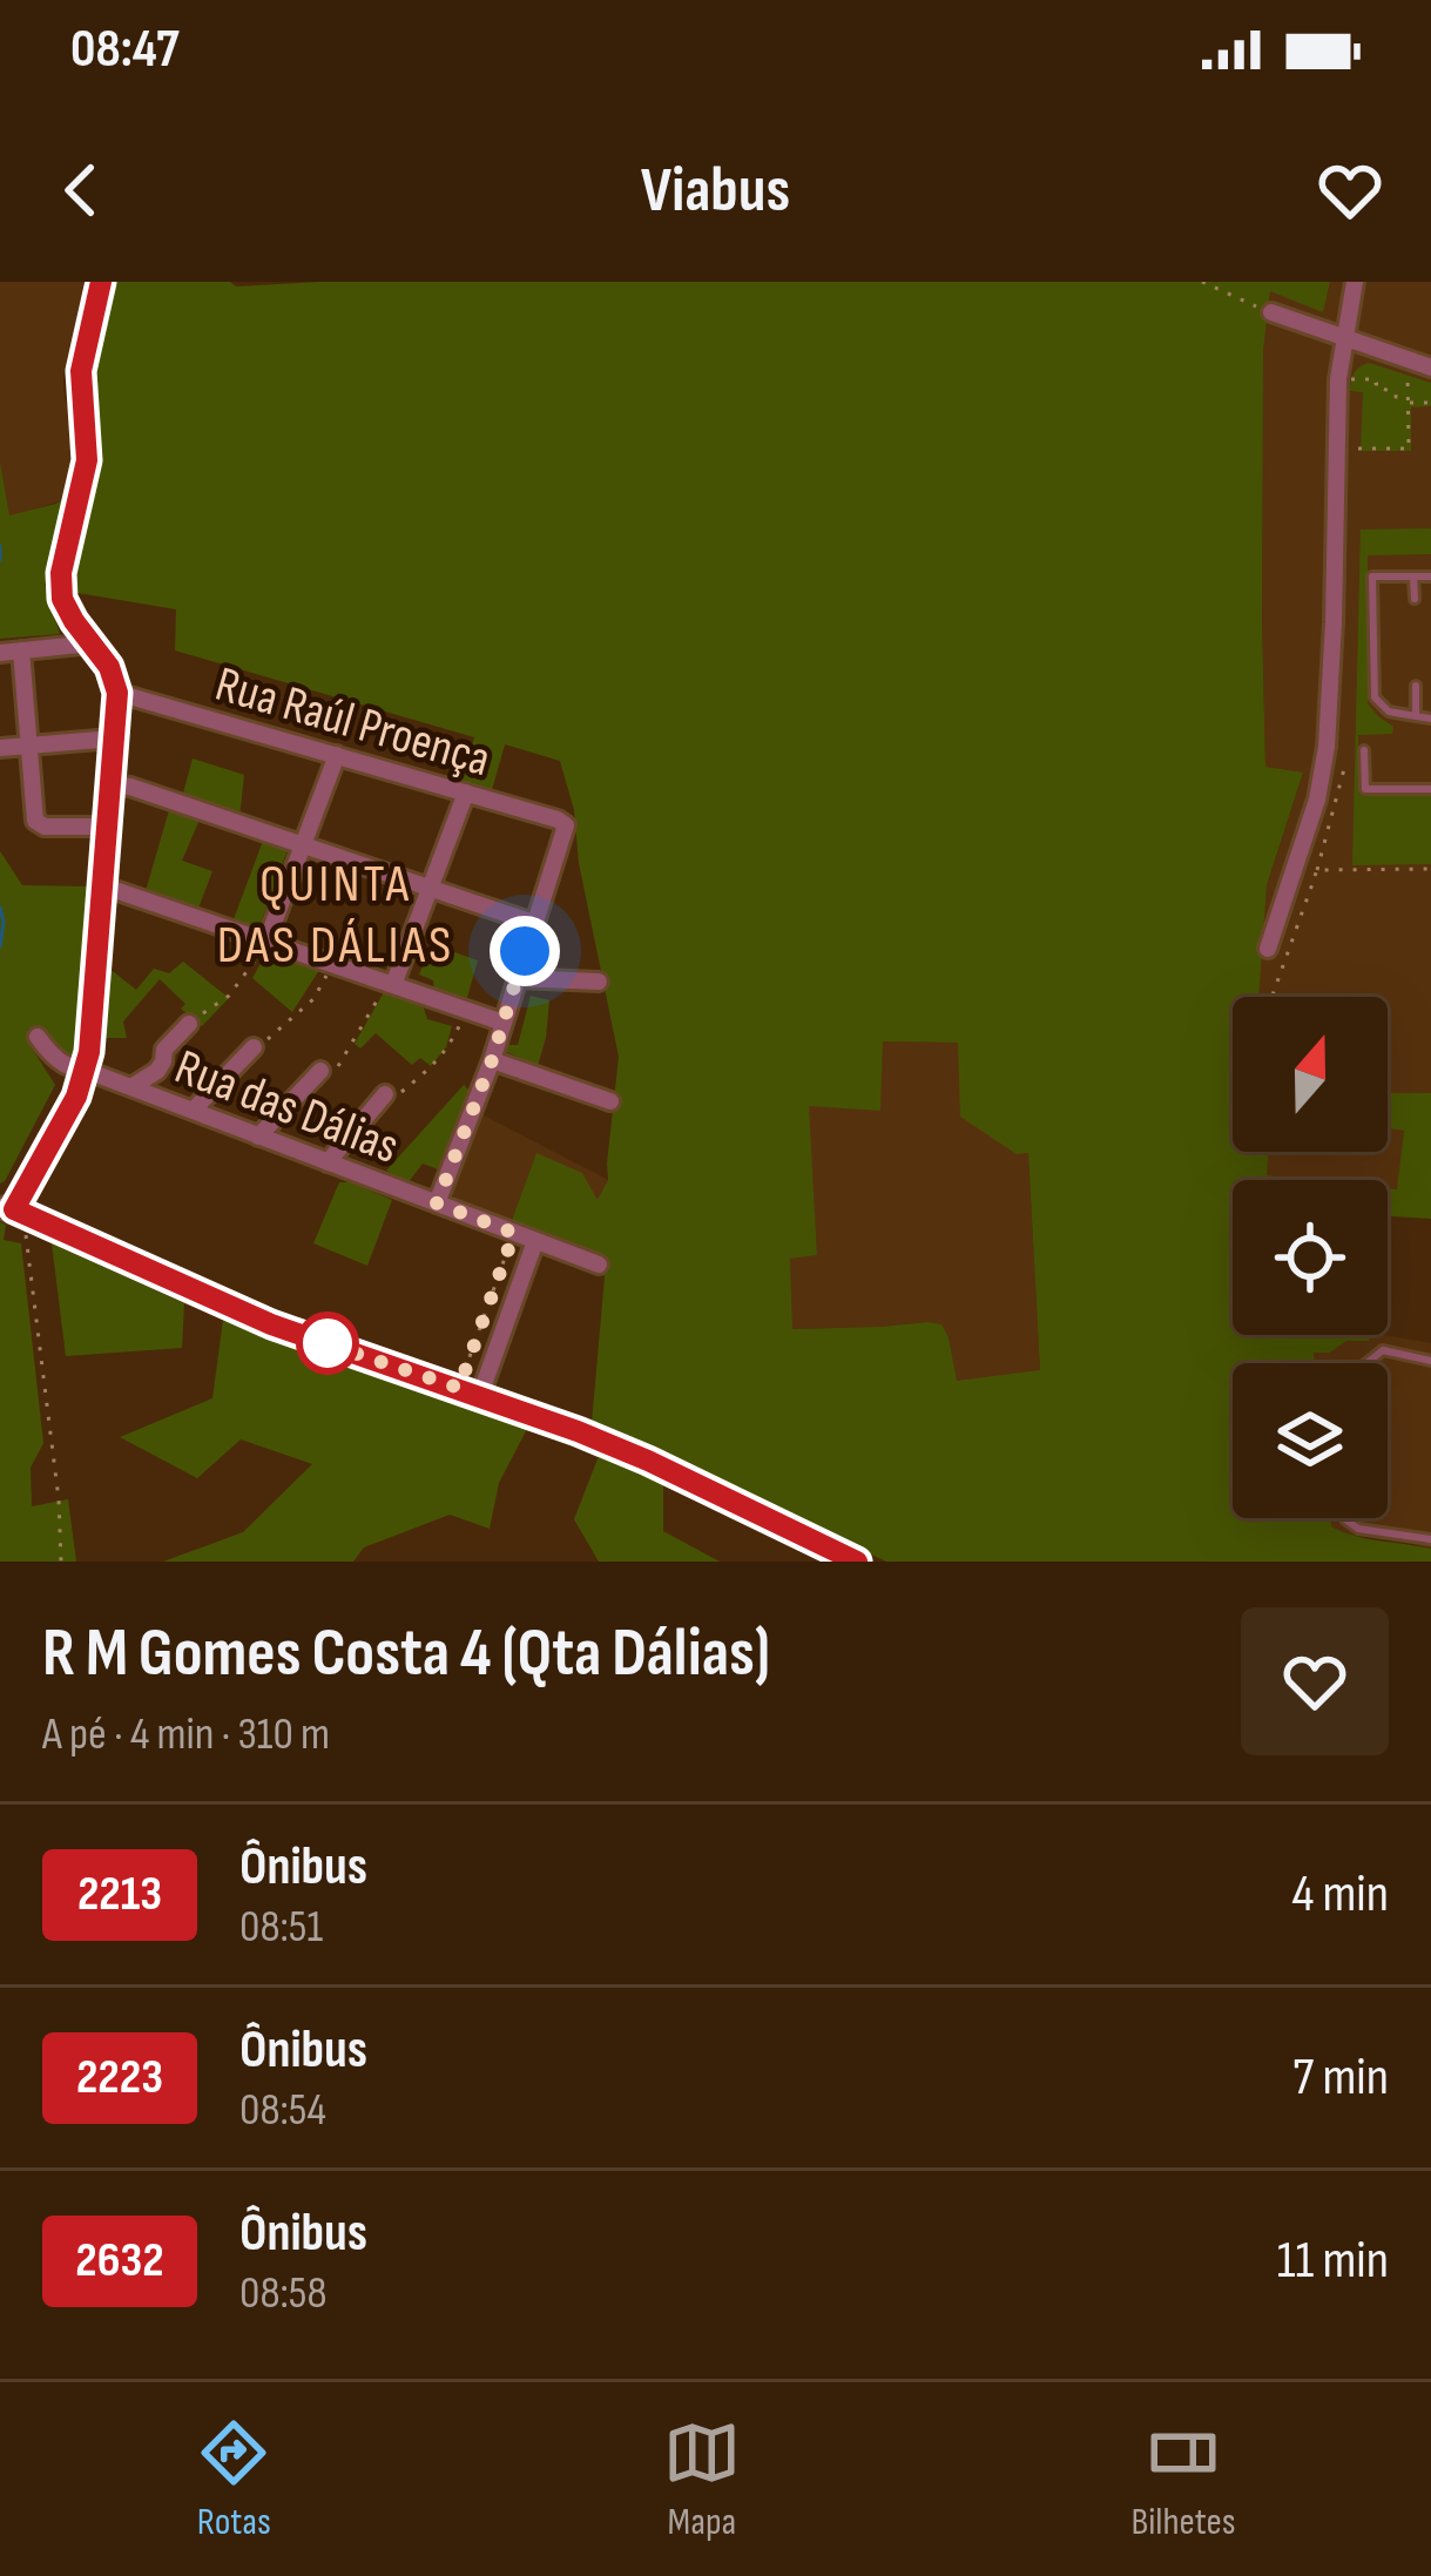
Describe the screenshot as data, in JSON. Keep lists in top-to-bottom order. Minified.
{"streets":{"street":["Rua Raúl Proença","Rua das Dálias"]},"districts":["QUINTA DAS DÁLIAS"],"lines":["bus line 2213"],"north":"top","page":{"status":"08:47","header":"Viabus","heading":["R M Gomes Costa 4 (Qta Dálias)","A pé · 4 min · 310 m"],"list":[{"mark":"2213","name":"Ônibus","note":"08:51","value":"4 min"},{"mark":"2223","name":"Ônibus","note":"08:54","value":"7 min"},{"mark":"2632","name":"Ônibus","note":"08:58","value":"11 min"}],"tabs":["Rotas","Mapa","Bilhetes"]}}
